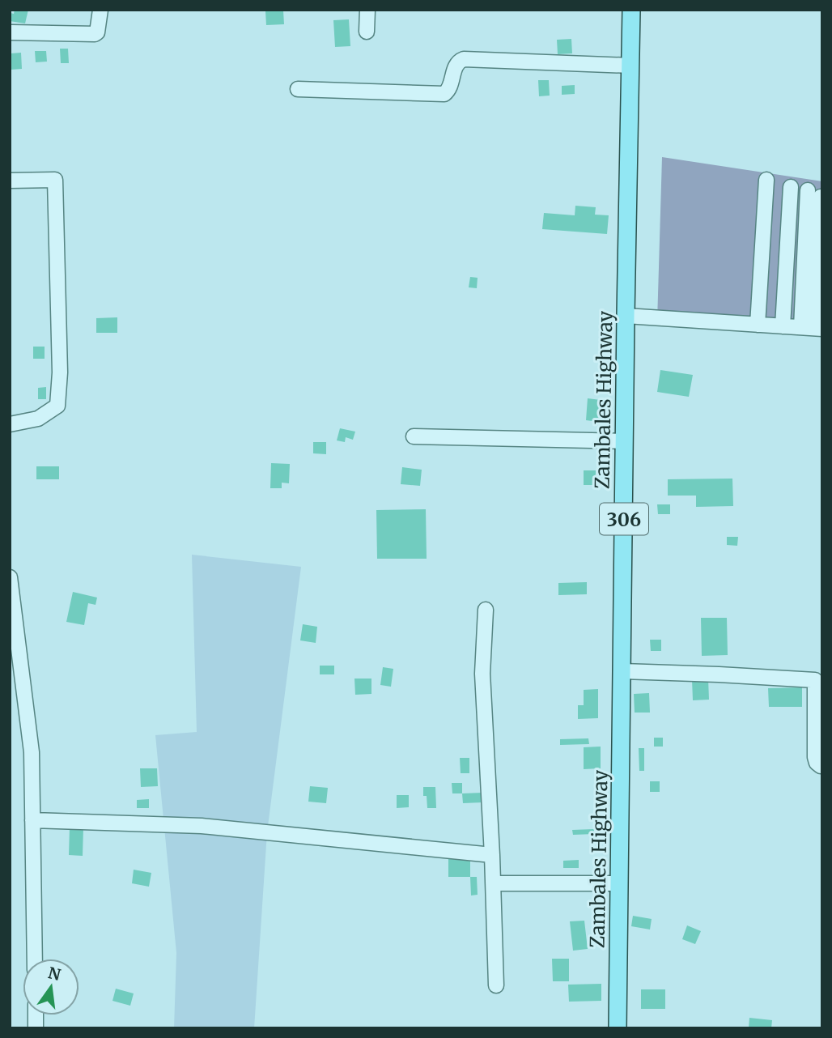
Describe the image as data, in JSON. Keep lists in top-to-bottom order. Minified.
{"streets":{"main road":["Zambales Highway","306"]},"north":"top"}
